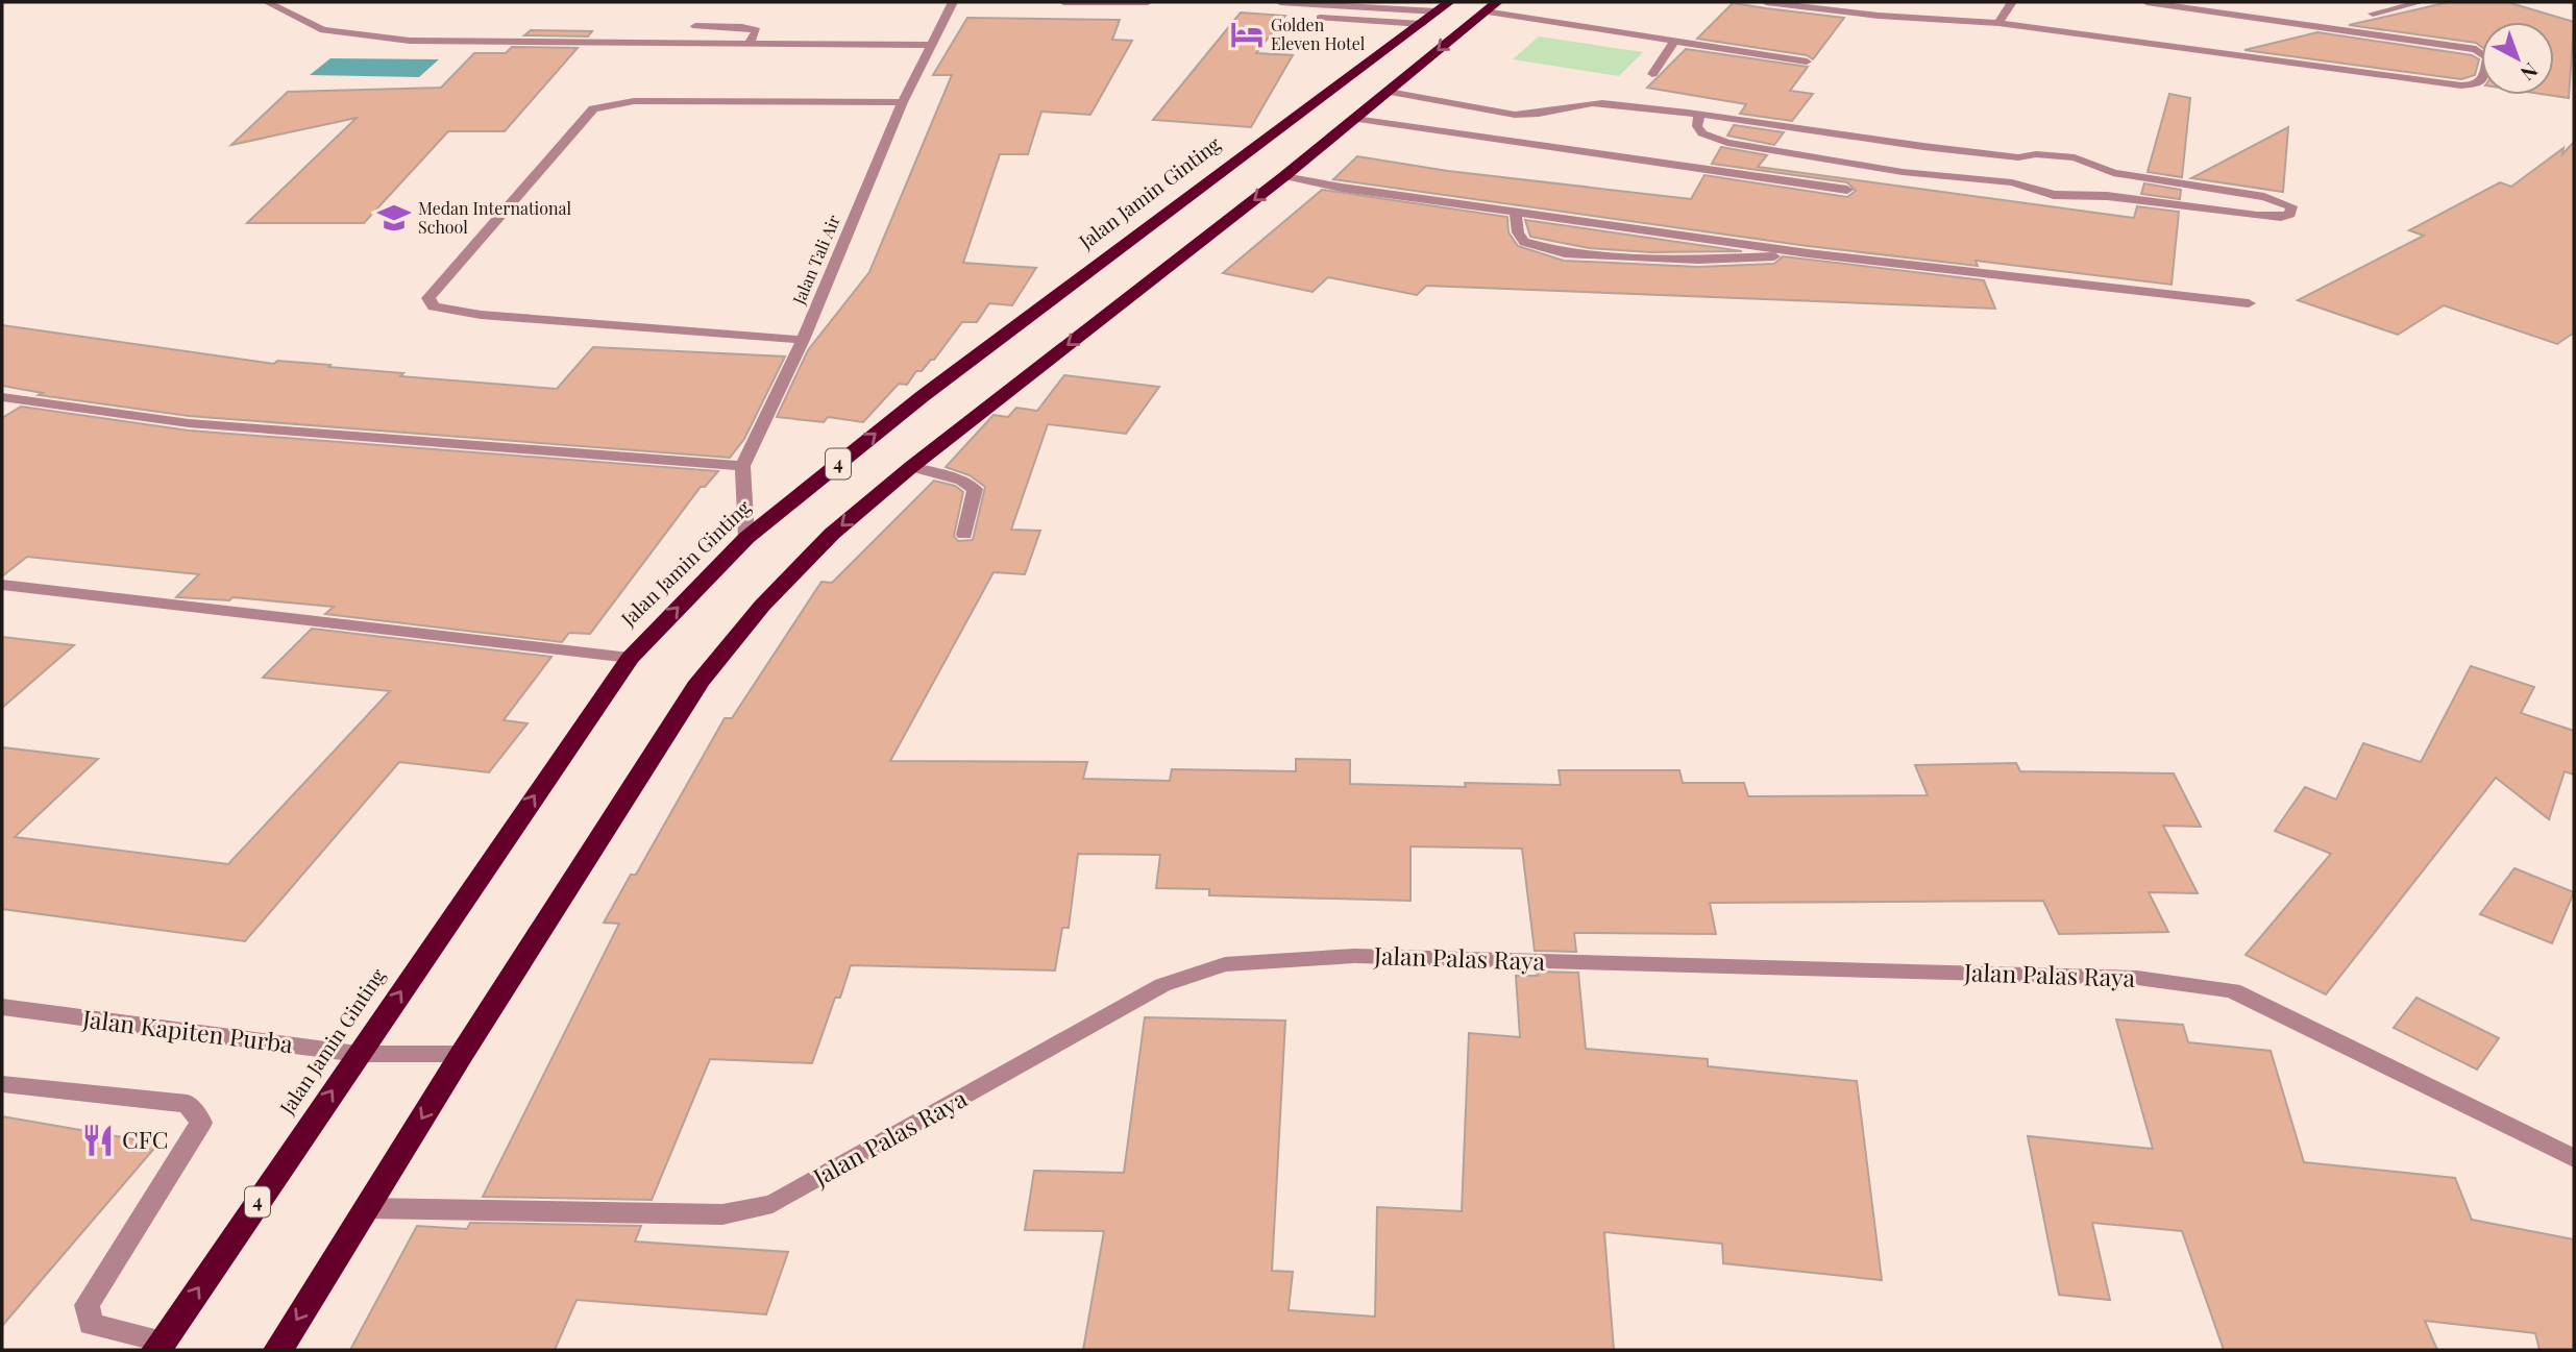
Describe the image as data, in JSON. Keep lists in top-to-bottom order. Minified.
{"streets":{"highway":["Jalan Jamin Ginting","4"],"street":["Jalan Tali Air","Jalan Palas Raya","Jalan Kapiten Purba"]},"crossings":[["Jalan Jamin Ginting","Jalan Tali Air"],["Jalan Jamin Ginting","Jalan Kapiten Purba"],["4","Jalan Palas Raya"],["4","Jalan Kapiten Purba"]],"places":{"hotel":["Golden Eleven Hotel"],"school or university":["Medan International School"],"restaurant":["CFC"]},"north":"bottom right"}
